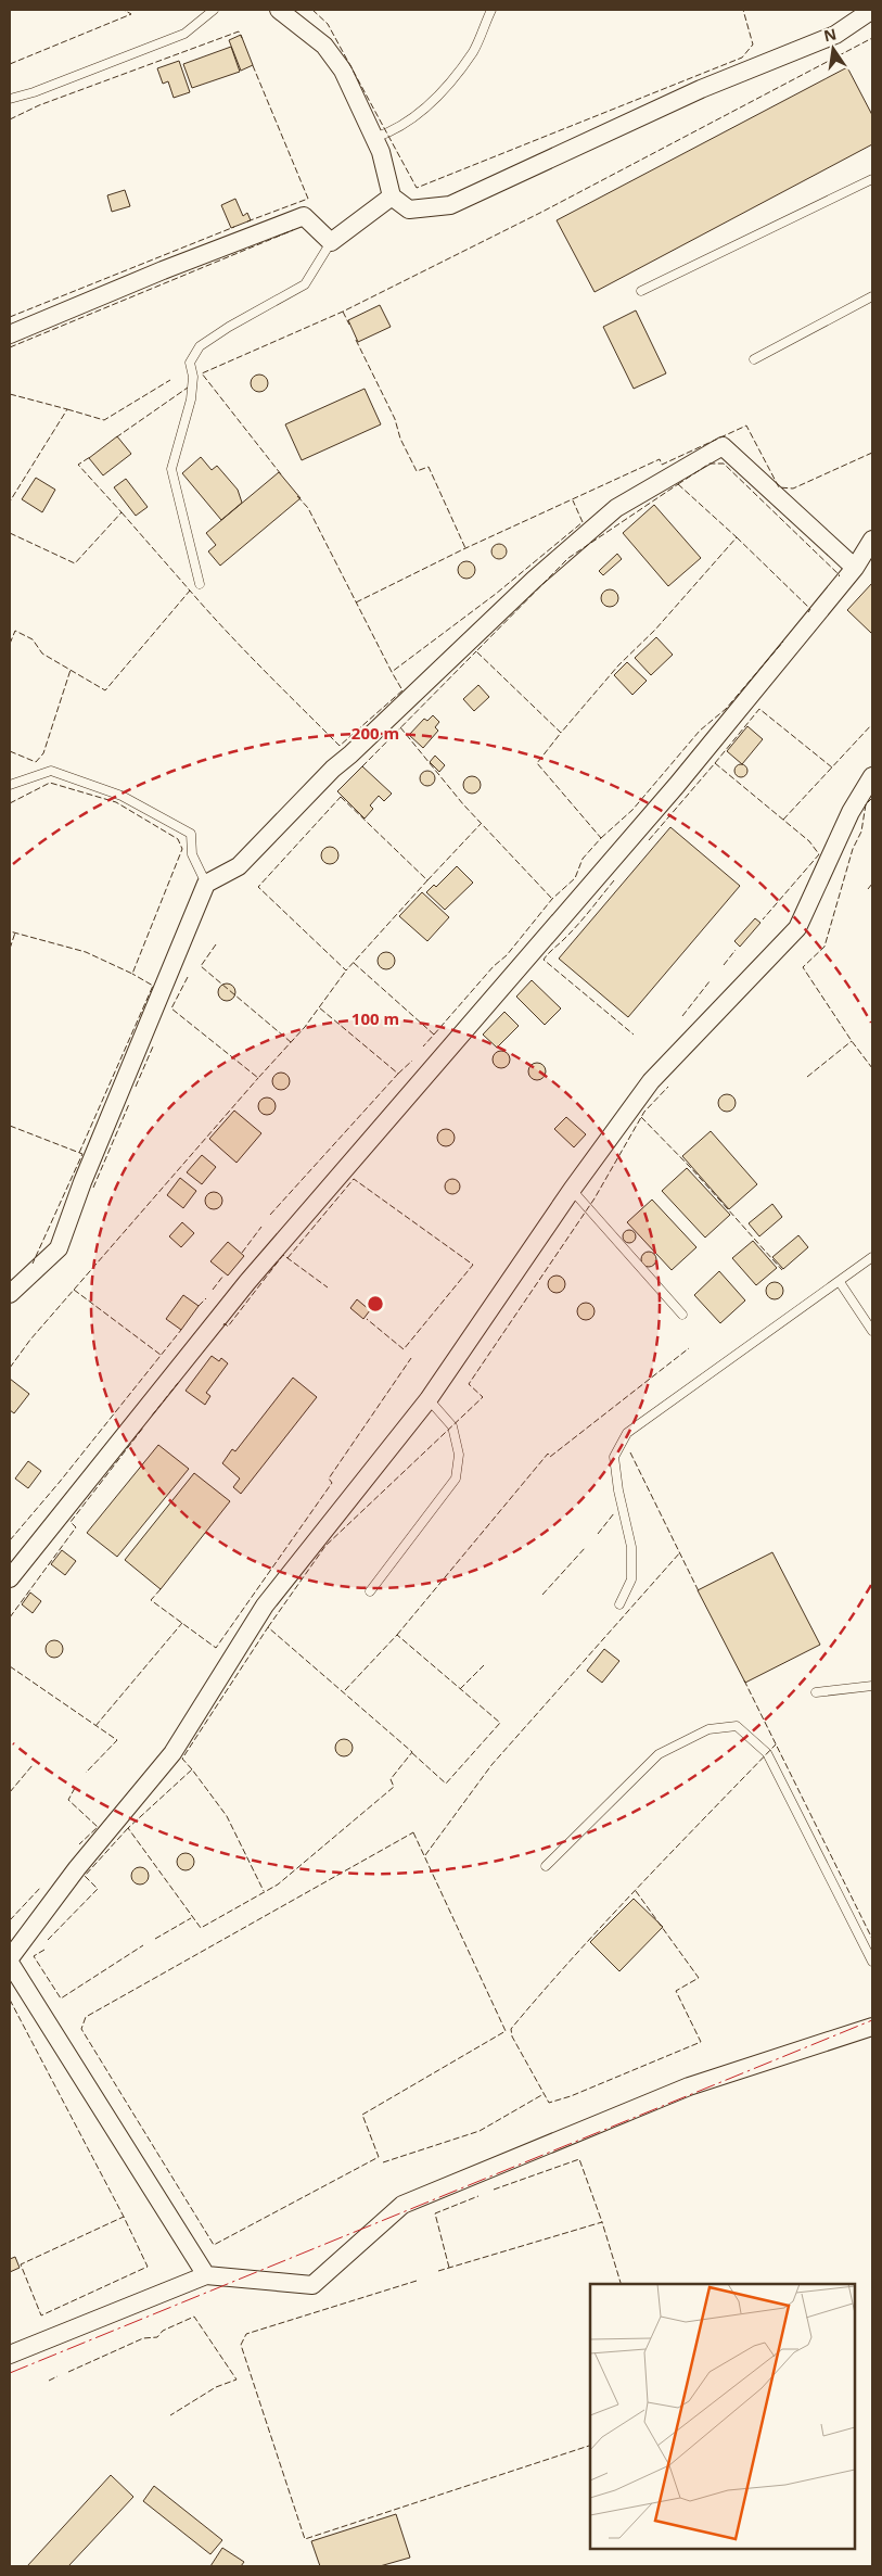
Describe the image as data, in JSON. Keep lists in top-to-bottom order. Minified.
{"north":"top","rings":["200 m","100 m"]}
